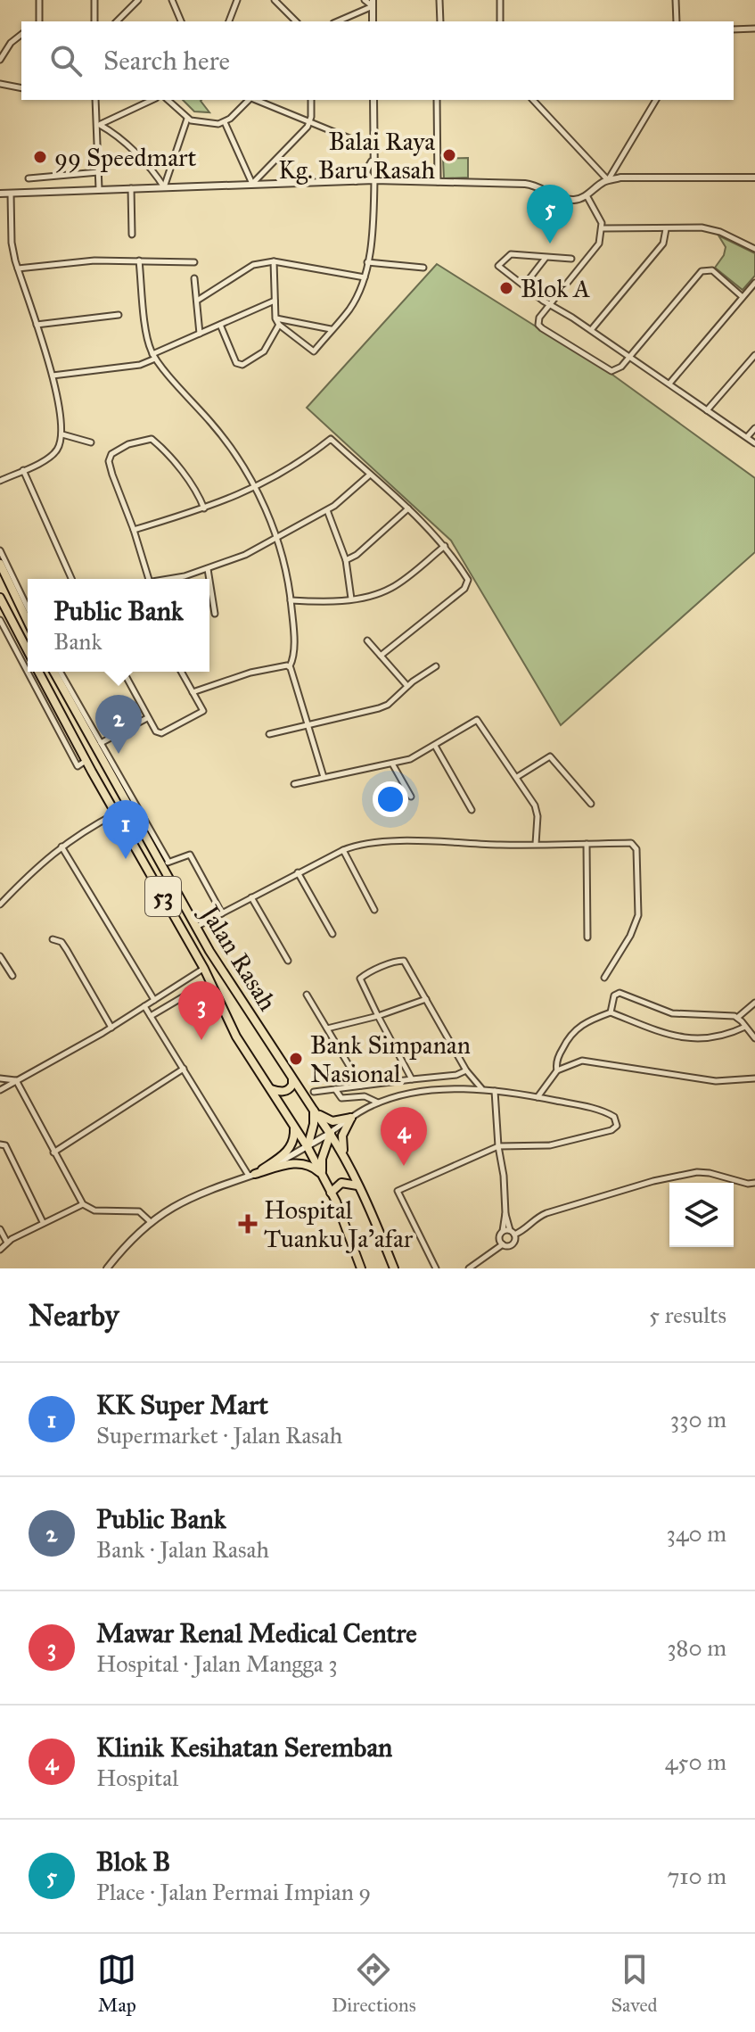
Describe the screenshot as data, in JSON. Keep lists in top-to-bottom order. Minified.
{"streets":{"highway":["53","Jalan Rasah"]},"places":{"other":["Balai Raya Kg. Baru Rasah","99 Speedmart","Blok A","Bank Simpanan Nasional"],"health":["Hospital Tuanku Ja'afar"]},"page":{"search":"Search here","pins":["5","2","1","3","4"],"popup":["Public Bank","Bank"],"heading":["Nearby","5 results"],"list":[{"mark":"1","name":"KK Super Mart","note":"Supermarket · Jalan Rasah","value":"330 m"},{"mark":"2","name":"Public Bank","note":"Bank · Jalan Rasah","value":"340 m"},{"mark":"3","name":"Mawar Renal Medical Centre","note":"Hospital · Jalan Mangga 3","value":"380 m"},{"mark":"4","name":"Klinik Kesihatan Seremban","note":"Hospital","value":"450 m"},{"mark":"5","name":"Blok B","note":"Place · Jalan Permai Impian 9","value":"710 m"}],"nav":["Map","Directions","Saved"]}}
